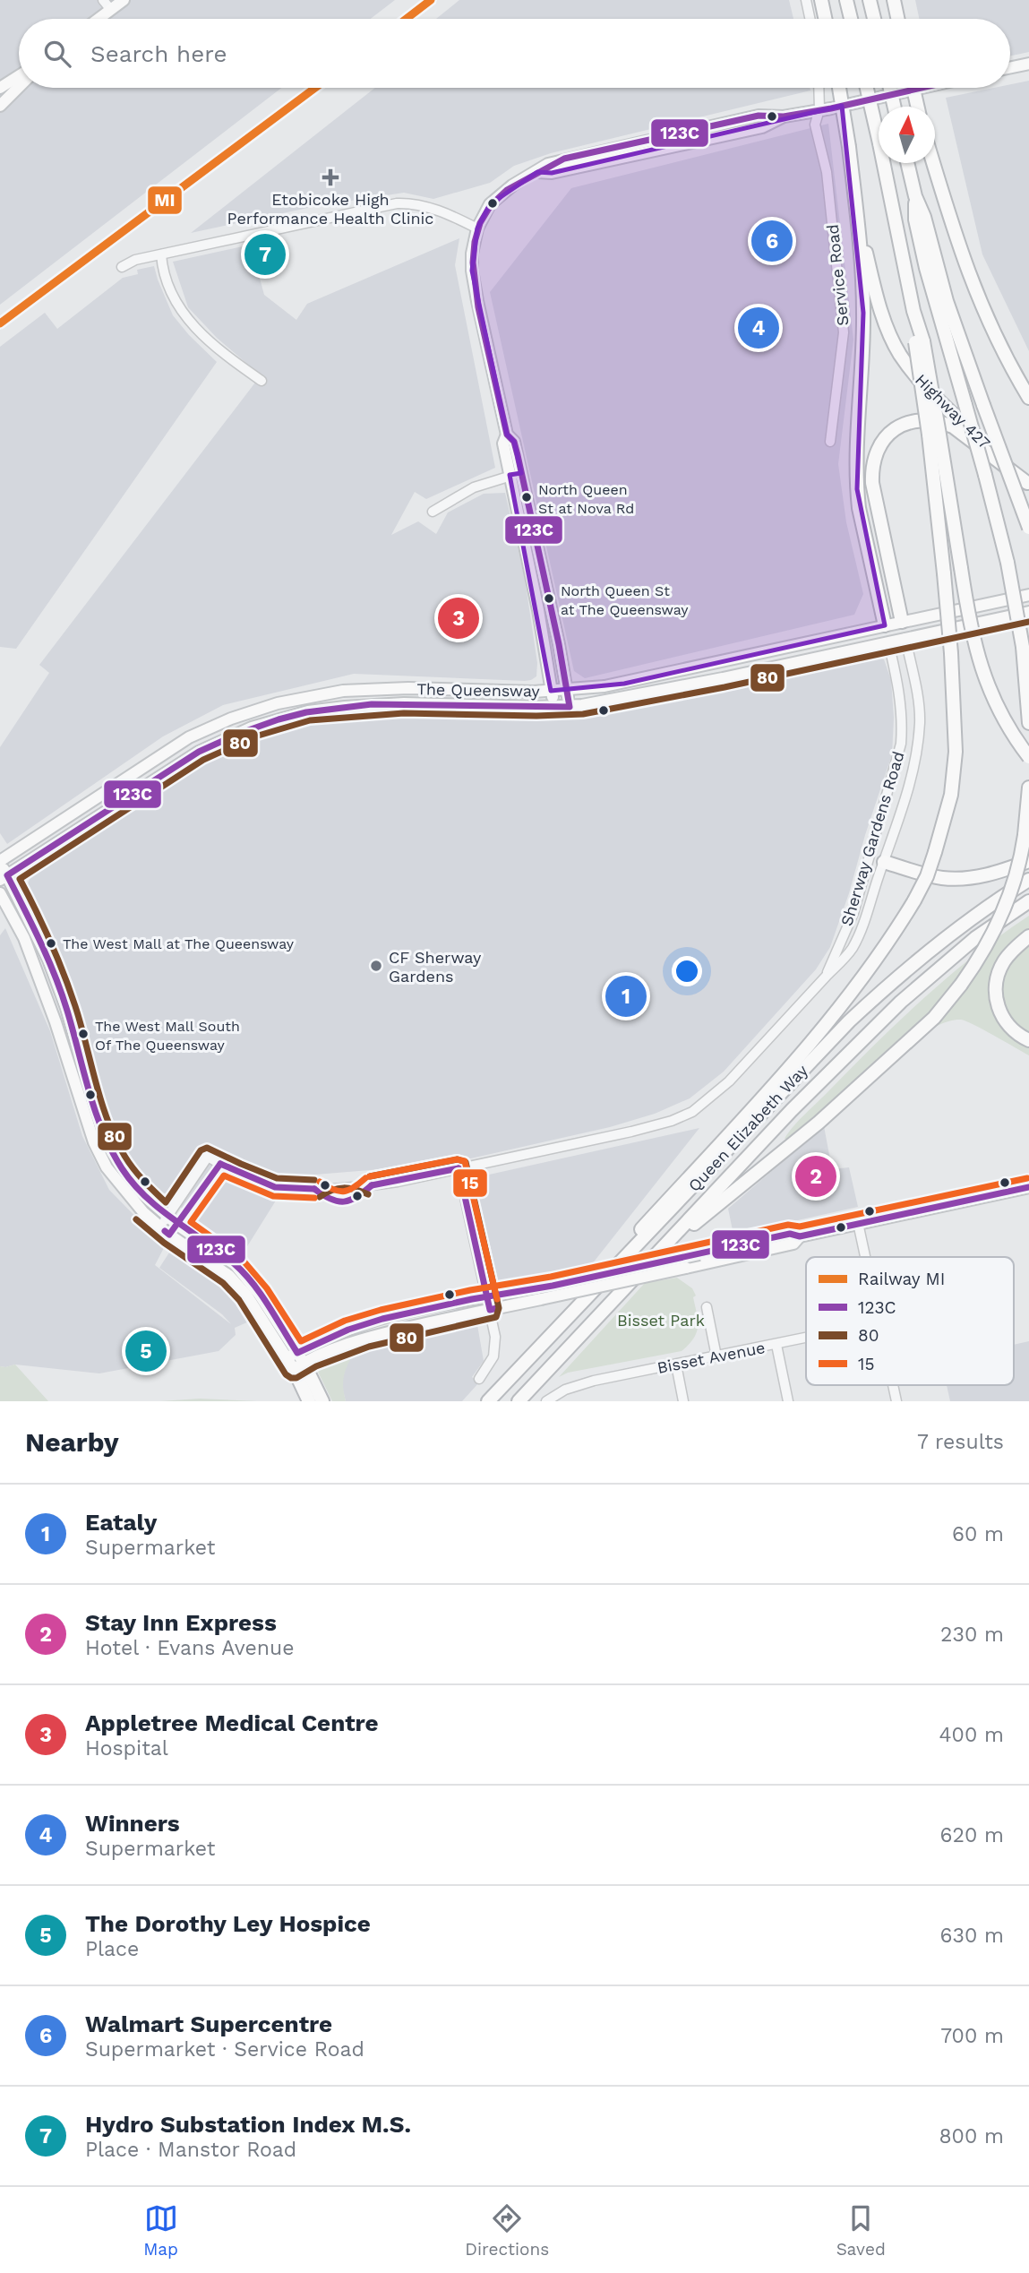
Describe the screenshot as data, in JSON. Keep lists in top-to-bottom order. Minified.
{"streets":{"highway":["Highway 427","Queen Elizabeth Way"],"main road":["The Queensway","Sherway Gardens Road"],"street":["Service Road","Bisset Avenue"]},"crossings":[["The Queensway","Sherway Gardens Road"]],"parks":["Bisset Park"],"places":{"health":["Etobicoke High Performance Health Clinic"],"other":["North Queen St at Nova Rd","North Queen St at The Queensway","The West Mall at The Queensway","CF Sherway Gardens","The West Mall South Of The Queensway"]},"lines":["rail line MI","transit line 123C","transit line 80","transit line 15"],"legend":["Railway MI","123C","80","15"],"north":"top","page":{"search":"Search here","pins":["6","7","4","3","1","2","5"],"heading":["Nearby","7 results"],"list":[{"mark":"1","name":"Eataly","note":"Supermarket","value":"60 m"},{"mark":"2","name":"Stay Inn Express","note":"Hotel · Evans Avenue","value":"230 m"},{"mark":"3","name":"Appletree Medical Centre","note":"Hospital","value":"400 m"},{"mark":"4","name":"Winners","note":"Supermarket","value":"620 m"},{"mark":"5","name":"The Dorothy Ley Hospice","note":"Place","value":"630 m"},{"mark":"6","name":"Walmart Supercentre","note":"Supermarket · Service Road","value":"700 m"},{"mark":"7","name":"Hydro Substation Index M.S.","note":"Place · Manstor Road","value":"800 m"}],"nav":["Map","Directions","Saved"]}}
